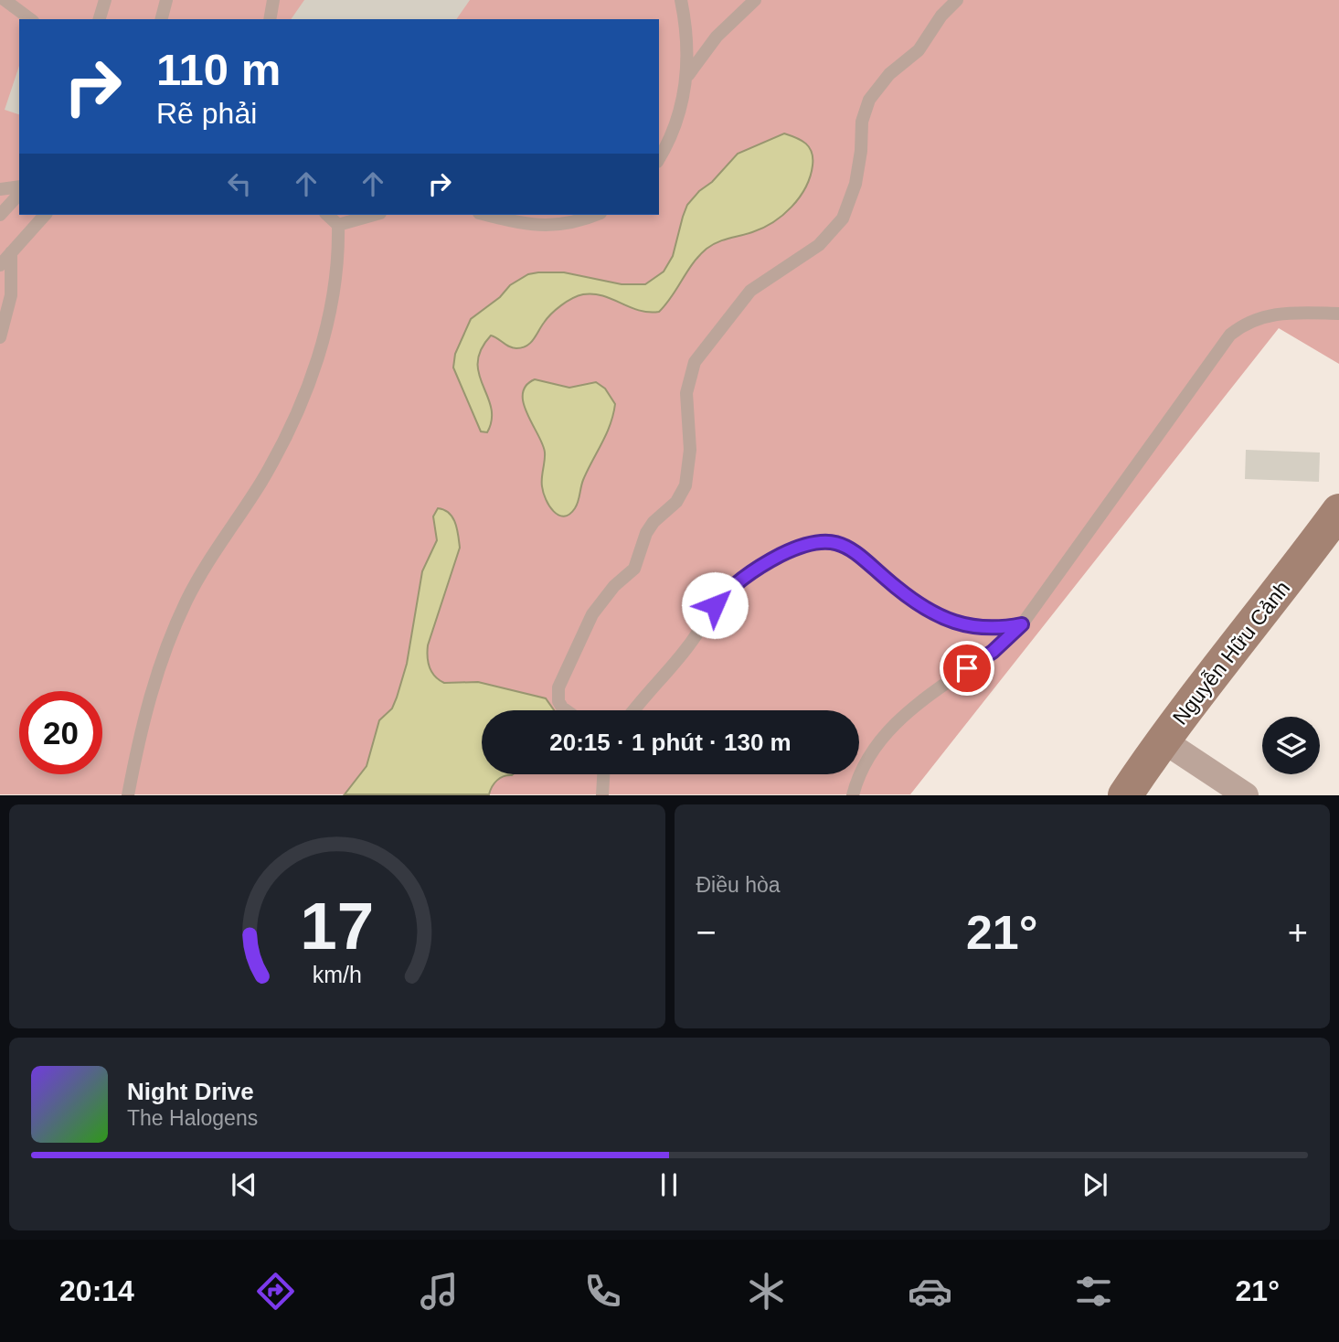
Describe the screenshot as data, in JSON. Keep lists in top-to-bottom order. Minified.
{"streets":{"street":["Nguyễn Hữu Cảnh"]},"page":{"turn":["110 m","Rẽ phải"],"limit":"20","trip":"20:15 · 1 phút · 130 m","tile":"Điều hòa","heat":["−","21°","+"],"song":["Night Drive","The Halogens"],"tabs":["20:14","21°"],"gauge":["17","km/h"]}}
